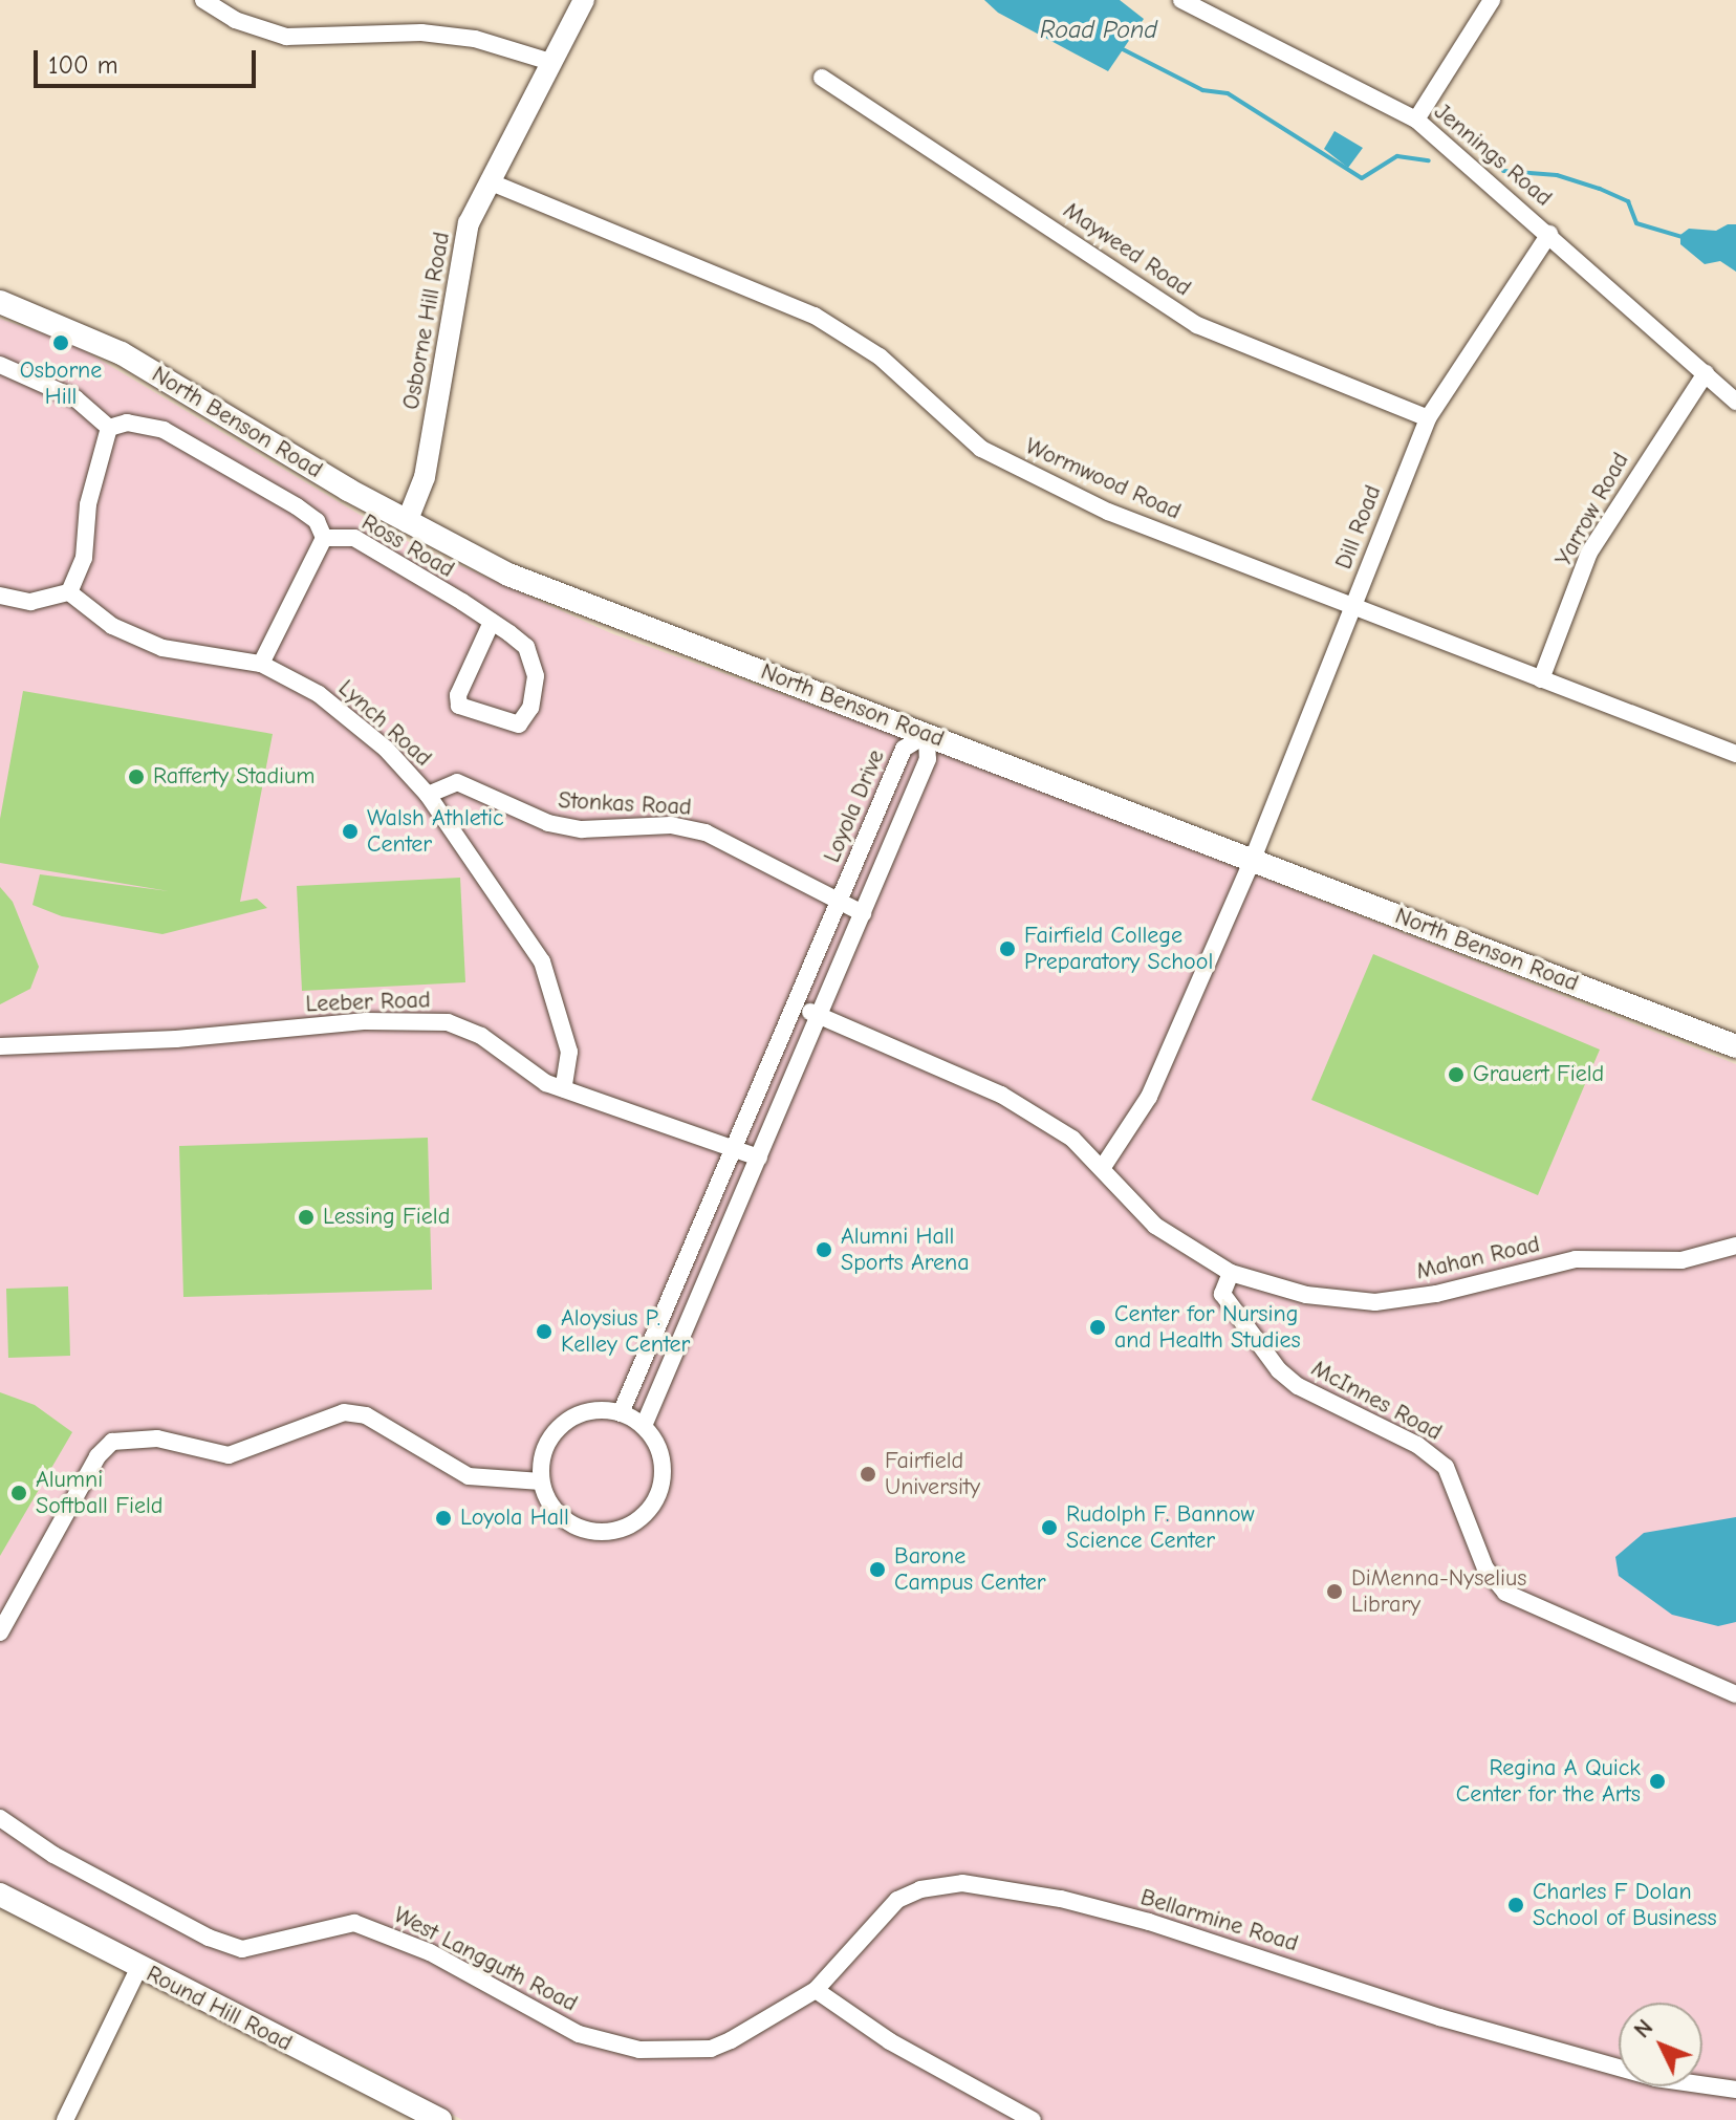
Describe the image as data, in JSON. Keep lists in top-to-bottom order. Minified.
{"streets":{"main road":["North Benson Road","Round Hill Road"],"street":["Jennings Road","Mayweed Road","Osborne Hill Road","Wormwood Road","Yarrow Road","Dill Road","Ross Road","Lynch Road","Stonkas Road","Loyola Drive","Leeber Road","Mahan Road","McInnes Road","Bellarmine Road","West Langguth Road"]},"crossings":[["Jennings Road","Yarrow Road"],["Jennings Road","Dill Road"],["Mayweed Road","Dill Road"],["Osborne Hill Road","North Benson Road"],["Osborne Hill Road","Wormwood Road"],["North Benson Road","Dill Road"],["North Benson Road","Loyola Drive"],["Wormwood Road","Yarrow Road"],["Wormwood Road","Dill Road"],["Lynch Road","Stonkas Road"],["Lynch Road","Leeber Road"],["Stonkas Road","Loyola Drive"],["Loyola Drive","Leeber Road"],["Mahan Road","McInnes Road"],["Bellarmine Road","West Langguth Road"]],"water":["Road Pond"],"places":["Osborne Hill","Rafferty Stadium","Walsh Athletic Center","Fairfield College Preparatory School","Grauert Field","Lessing Field","Alumni Hall Sports Arena","Center for Nursing and Health Studies","Aloysius P. Kelley Center","Fairfield University","Alumni Softball Field","Loyola Hall","Rudolph F. Bannow Science Center","Barone Campus Center","DiMenna-Nyselius Library","Regina A Quick Center for the Arts","Charles F Dolan School of Business"],"scale_bar":"100 m","north":"top left"}
